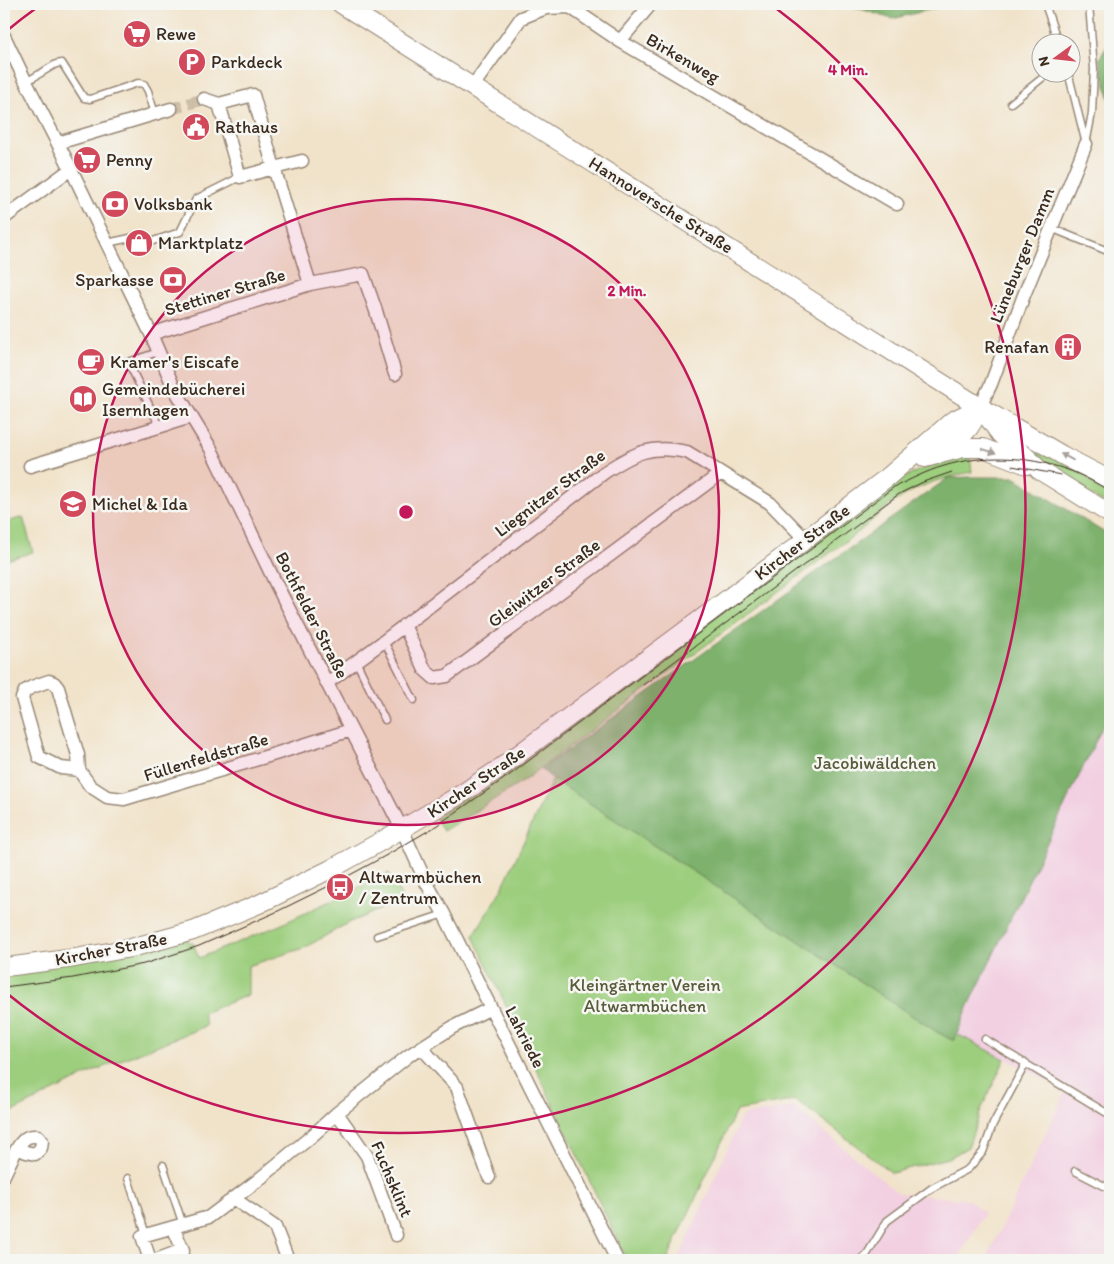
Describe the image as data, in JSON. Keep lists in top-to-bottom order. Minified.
{"streets":{"main road":["Hannoversche Straße","Kircher Straße"],"street":["Birkenweg","Lüneburger Damm","Stettiner Straße","Liegnitzer Straße","Gleiwitzer Straße","Bothfelder Straße","Füllenfeldstraße","Lahriede","Fuchsklint"]},"crossings":[["Birkenweg","Hannoversche Straße"],["Hannoversche Straße","Lüneburger Damm"],["Hannoversche Straße","Kircher Straße"],["Lüneburger Damm","Kircher Straße"],["Stettiner Straße","Bothfelder Straße"],["Liegnitzer Straße","Kircher Straße"],["Liegnitzer Straße","Gleiwitzer Straße"],["Liegnitzer Straße","Bothfelder Straße"],["Kircher Straße","Bothfelder Straße"],["Kircher Straße","Lahriede"],["Bothfelder Straße","Füllenfeldstraße"],["Bothfelder Straße","Lahriede"]],"parks":["Jacobiwäldchen","Kleingärtner Verein Altwarmbüchen"],"places":{"supermarket":["Rewe","Penny"],"parking":["Parkdeck"],"public building":["Rathaus"],"bank":["Volksbank","Sparkasse"],"shop":["Marktplatz"],"building":["Renafan"],"cafe":["Kramer's Eiscafe"],"library":["Gemeindebücherei Isernhagen"],"school or university":["Michel & Ida"],"bus stop":["Altwarmbüchen / Zentrum"]},"north":"left","rings":["4 Min.","2 Min."]}
